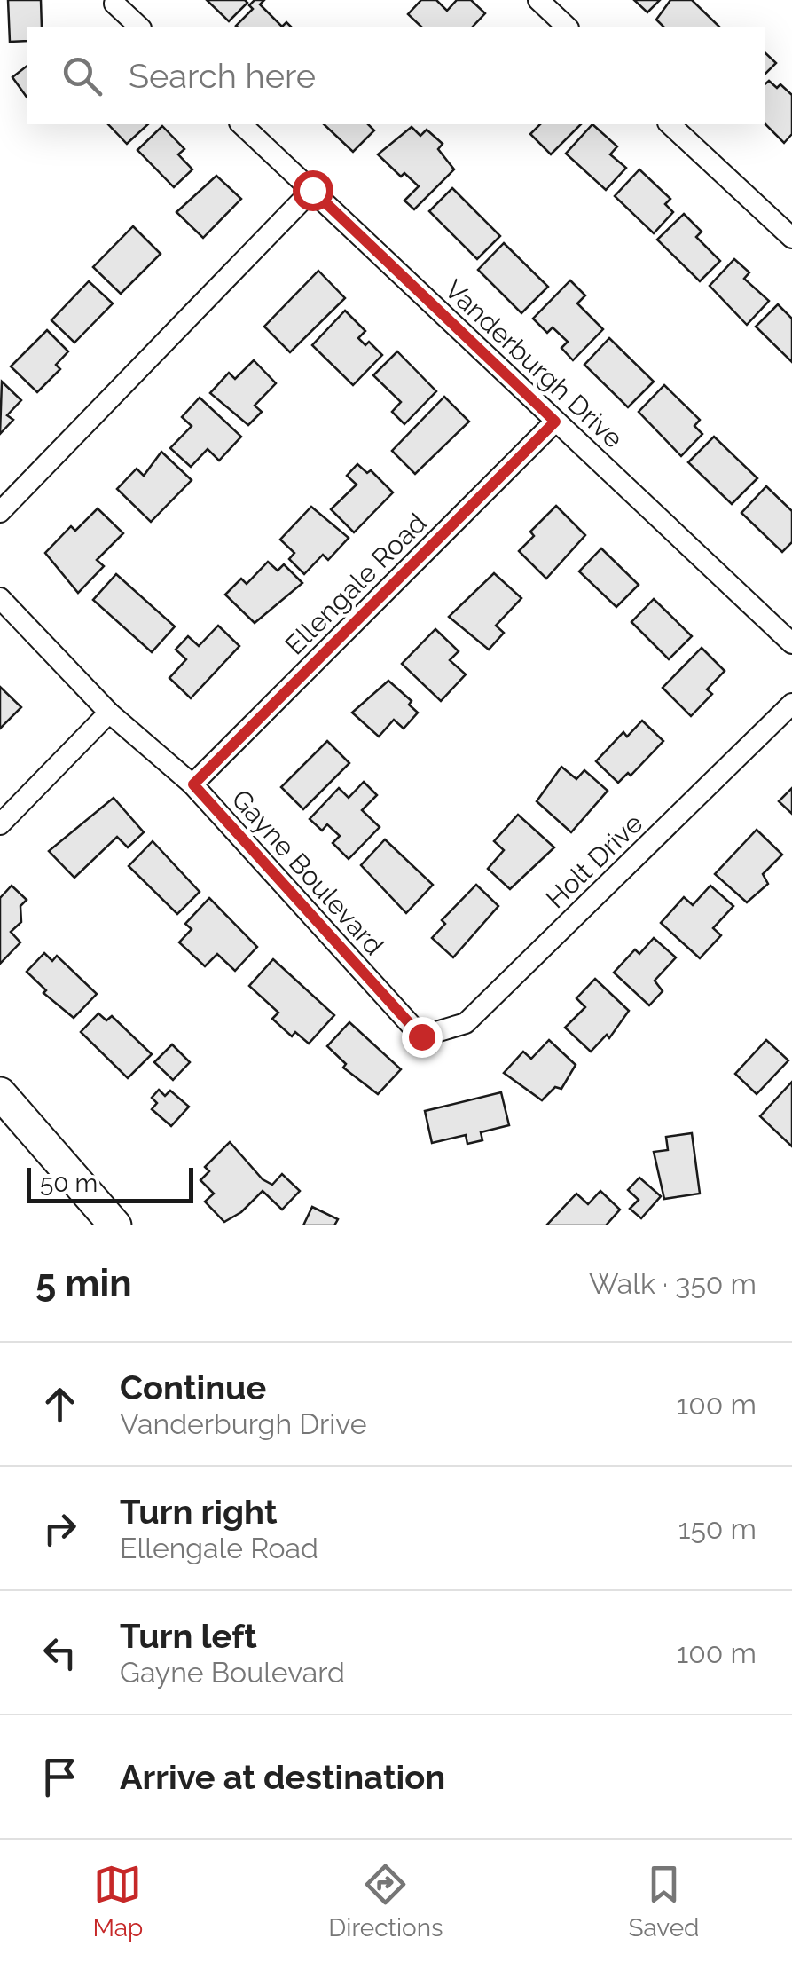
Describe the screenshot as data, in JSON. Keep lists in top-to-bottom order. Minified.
{"streets":{"street":["Vanderburgh Drive","Ellengale Road","Holt Drive","Gayne Boulevard"]},"crossings":[["Vanderburgh Drive","Ellengale Road"],["Ellengale Road","Gayne Boulevard"],["Holt Drive","Gayne Boulevard"]],"scale_bar":"50 m","page":{"search":"Search here","scale":"50 m","heading":["5 min","Walk · 350 m"],"list":[["Continue","Vanderburgh Drive","100 m"],["Turn right","Ellengale Road","150 m"],["Turn left","Gayne Boulevard","100 m"],"Arrive at destination"],"nav":["Map","Directions","Saved"]}}
